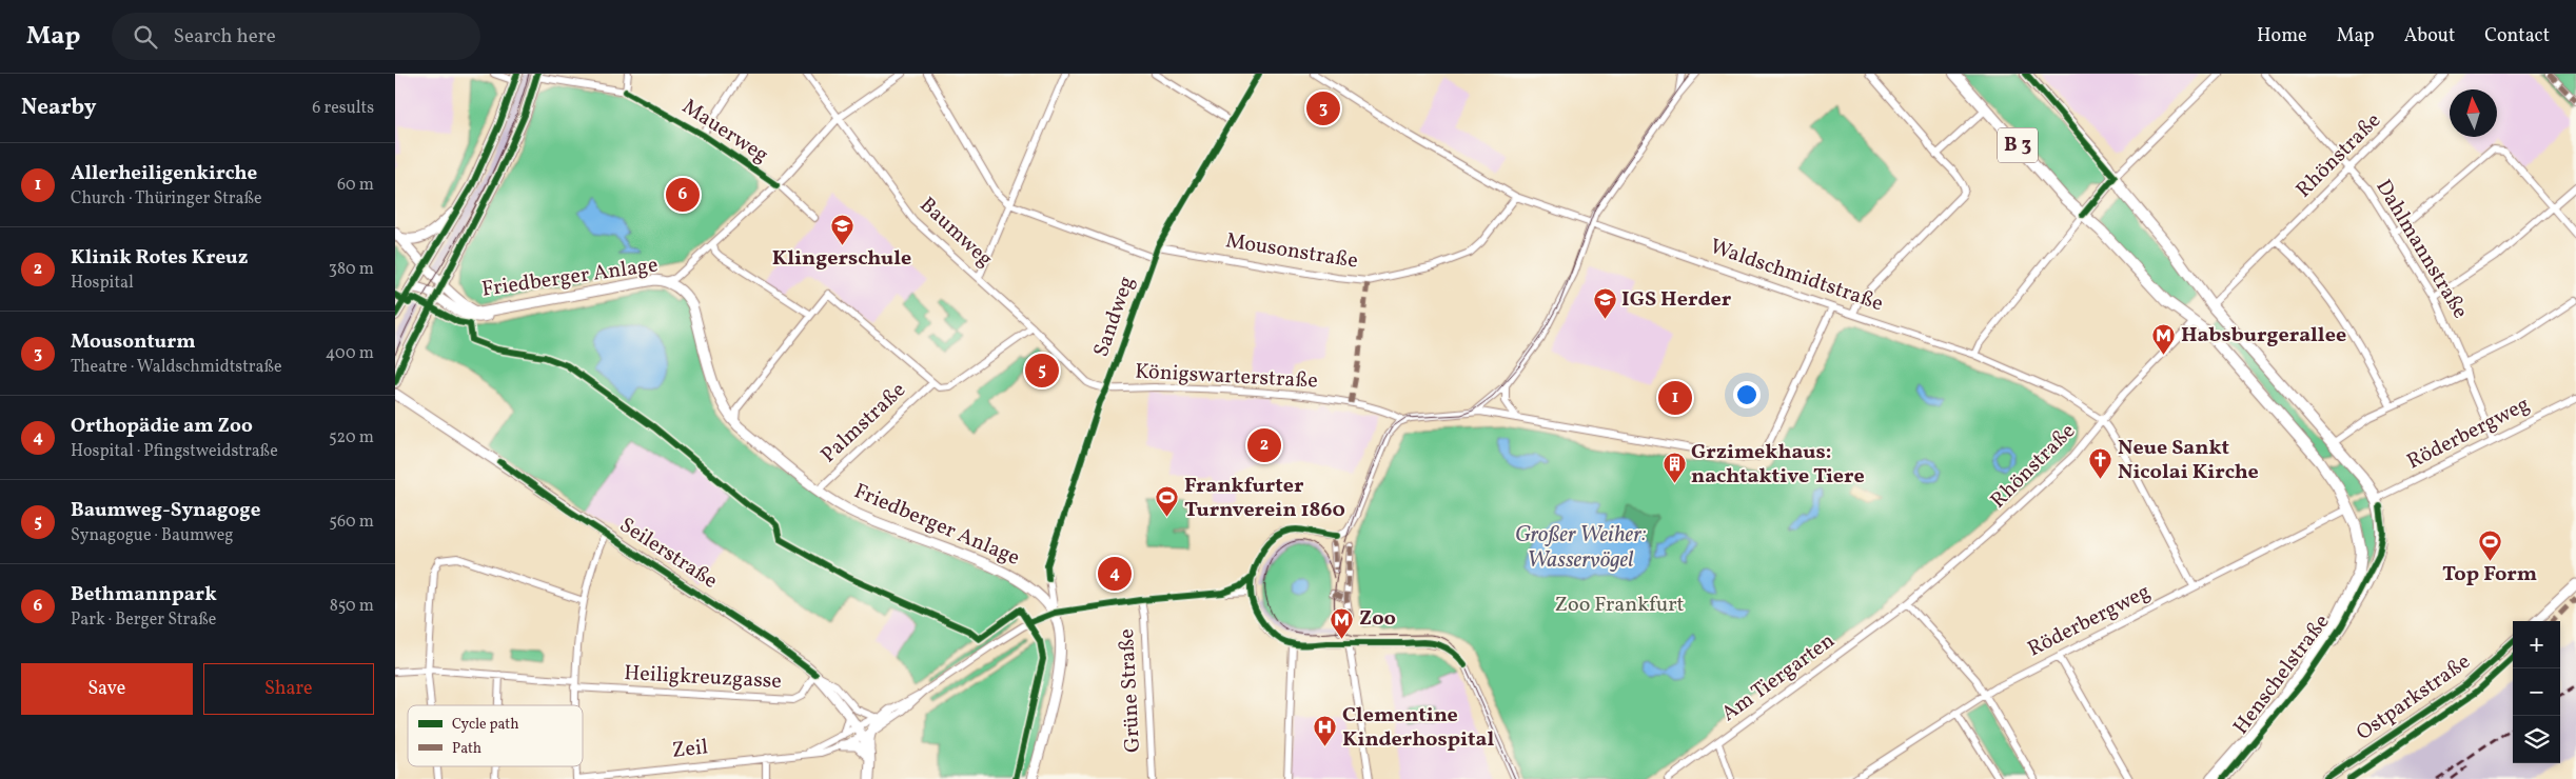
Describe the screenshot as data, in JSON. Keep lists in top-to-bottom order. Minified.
{"streets":{"main road":["B 3","Friedberger Anlage","Seilerstraße","Henschelstraße","Ostparkstraße"],"street":["Mauerweg","Rhönstraße","Baumweg","Dahlmannstraße","Mousonstraße","Waldschmidtstraße","Sandweg","Königswarterstraße","Palmstraße","Röderbergweg","Heiligkreuzgasse","Am Tiergarten","Grüne Straße","Zeil"]},"crossings":[["B 3","Rhönstraße"],["B 3","Röderbergweg"],["B 3","Henschelstraße"],["Rhönstraße","Dahlmannstraße"],["Rhönstraße","Waldschmidtstraße"],["Rhönstraße","Am Tiergarten"],["Baumweg","Sandweg"],["Baumweg","Königswarterstraße"],["Dahlmannstraße","Röderbergweg"],["Mousonstraße","Waldschmidtstraße"],["Mousonstraße","Sandweg"],["Waldschmidtstraße","Röderbergweg"],["Friedberger Anlage","Sandweg"],["Friedberger Anlage","Palmstraße"],["Friedberger Anlage","Zeil"],["Sandweg","Königswarterstraße"],["Sandweg","Zeil"],["Röderbergweg","Henschelstraße"],["Seilerstraße","Heiligkreuzgasse"],["Seilerstraße","Zeil"],["Grüne Straße","Zeil"]],"water":["Großer Weiher: Wasservögel"],"parks":["Zoo Frankfurt"],"places":{"school or university":["Klingerschule","IGS Herder"],"metro station":["Habsburgerallee","Zoo"],"church":["Neue Sankt Nicolai Kirche"],"building":["Grzimekhaus: nachtaktive Tiere"],"sports":["Frankfurter Turnverein 1860","Top Form"],"hospital":["Clementine Kinderhospital"]},"legend":["Cycle path","Path"],"north":"top","page":{"header":"Map","search":"Search here","nav":["Home","Map","About","Contact"],"heading":["Nearby","6 results"],"pins":["3","6","5","1","2","4"],"list":[{"mark":"1","name":"Allerheiligenkirche","note":"Church · Thüringer Straße","value":"60 m"},{"mark":"2","name":"Klinik Rotes Kreuz","note":"Hospital","value":"380 m"},{"mark":"3","name":"Mousonturm","note":"Theatre · Waldschmidtstraße","value":"400 m"},{"mark":"4","name":"Orthopädie am Zoo","note":"Hospital · Pfingstweidstraße","value":"520 m"},{"mark":"5","name":"Baumweg-Synagoge","note":"Synagogue · Baumweg","value":"560 m"},{"mark":"6","name":"Bethmannpark","note":"Park · Berger Straße","value":"850 m"}],"map_buttons":["+","−"],"buttons":["Save","Share"]}}
